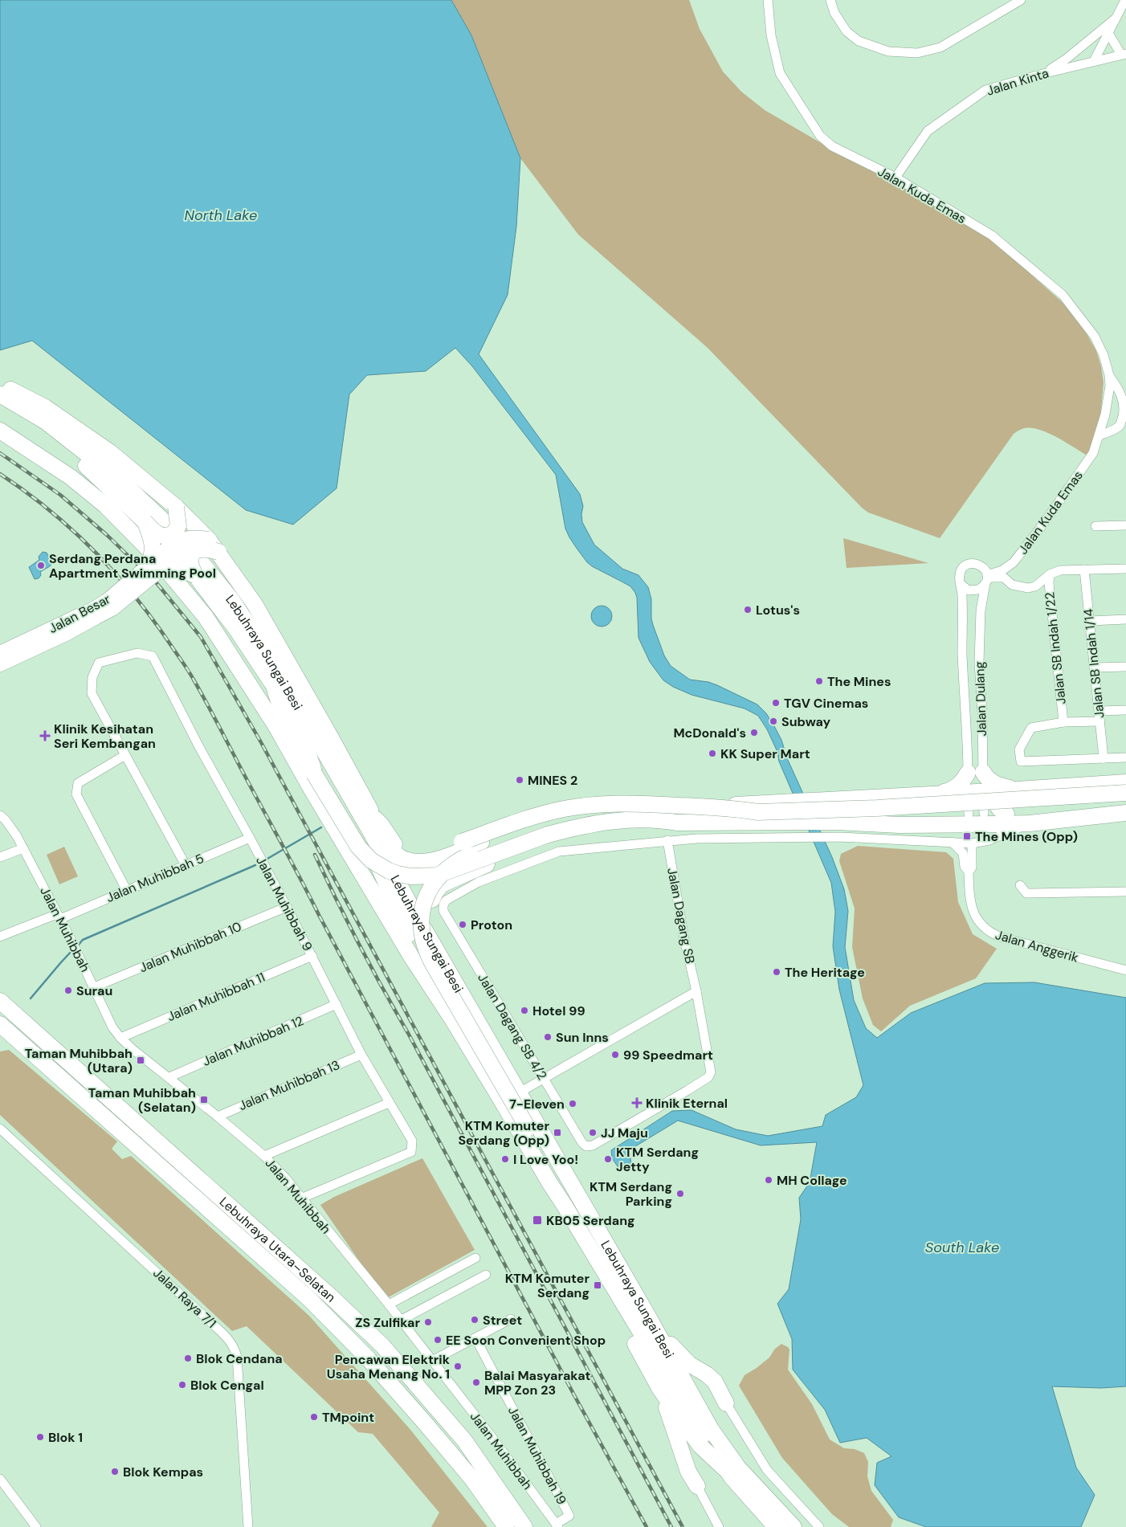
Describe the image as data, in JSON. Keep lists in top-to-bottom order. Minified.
{"streets":{"highway":["Lebuhraya Sungai Besi","Lebuhraya Utara–Selatan"],"main road":["Jalan Besar"],"street":["Jalan Kinta","Jalan Kuda Emas","Jalan SB Indah 1/22","Jalan SB Indah 1/14","Jalan Dulang","Jalan Muhibbah 5","Jalan Muhibbah 9","Jalan Dagang SB","Jalan Muhibbah","Jalan Anggerik","Jalan Muhibbah 10","Jalan Muhibbah 11","Jalan Dagang SB 4/2","Jalan Muhibbah 12","Jalan Muhibbah 13","Jalan Raya 7/1","Jalan Muhibbah 19"]},"crossings":[["Jalan Kinta","Jalan Kuda Emas"],["Jalan Kuda Emas","Jalan Dulang"],["Jalan Muhibbah 5","Jalan Muhibbah 9"],["Jalan Muhibbah 5","Jalan Muhibbah"],["Jalan Muhibbah 9","Jalan Muhibbah"],["Jalan Muhibbah 9","Jalan Muhibbah 10"],["Jalan Muhibbah 9","Jalan Muhibbah 11"],["Jalan Muhibbah 9","Jalan Muhibbah 12"],["Jalan Muhibbah 9","Jalan Muhibbah 13"],["Jalan Dagang SB","Jalan Dagang SB 4/2"],["Jalan Muhibbah","Jalan Muhibbah 10"],["Jalan Muhibbah","Jalan Muhibbah 11"],["Jalan Muhibbah","Jalan Muhibbah 12"],["Jalan Muhibbah","Jalan Muhibbah 13"],["Jalan Muhibbah","Jalan Muhibbah 19"]],"water":["North Lake","South Lake"],"places":{"other":["Serdang Perdana Apartment Swimming Pool","Lotus's","The Mines","TGV Cinemas","Subway","McDonald's","KK Super Mart","MINES 2","Proton","The Heritage","Surau","Hotel 99","Sun Inns","99 Speedmart","7-Eleven","JJ Maju","I Love Yoo!","KTM Serdang Jetty","MH Collage","KTM Serdang Parking","Street","ZS Zulfikar","EE Soon Convenient Shop","Blok Cendana","Pencawan Elektrik Usaha Menang No. 1","Balai Masyarakat MPP Zon 23","Blok Cengal","TMpoint","Blok 1","Blok Kempas"],"health":["Klinik Kesihatan Seri Kembangan","Klinik Eternal"],"transit":["The Mines (Opp)","Taman Muhibbah (Utara)","Taman Muhibbah (Selatan)","KTM Komuter Serdang (Opp)","KB05 Serdang","KTM Komuter Serdang"]}}
